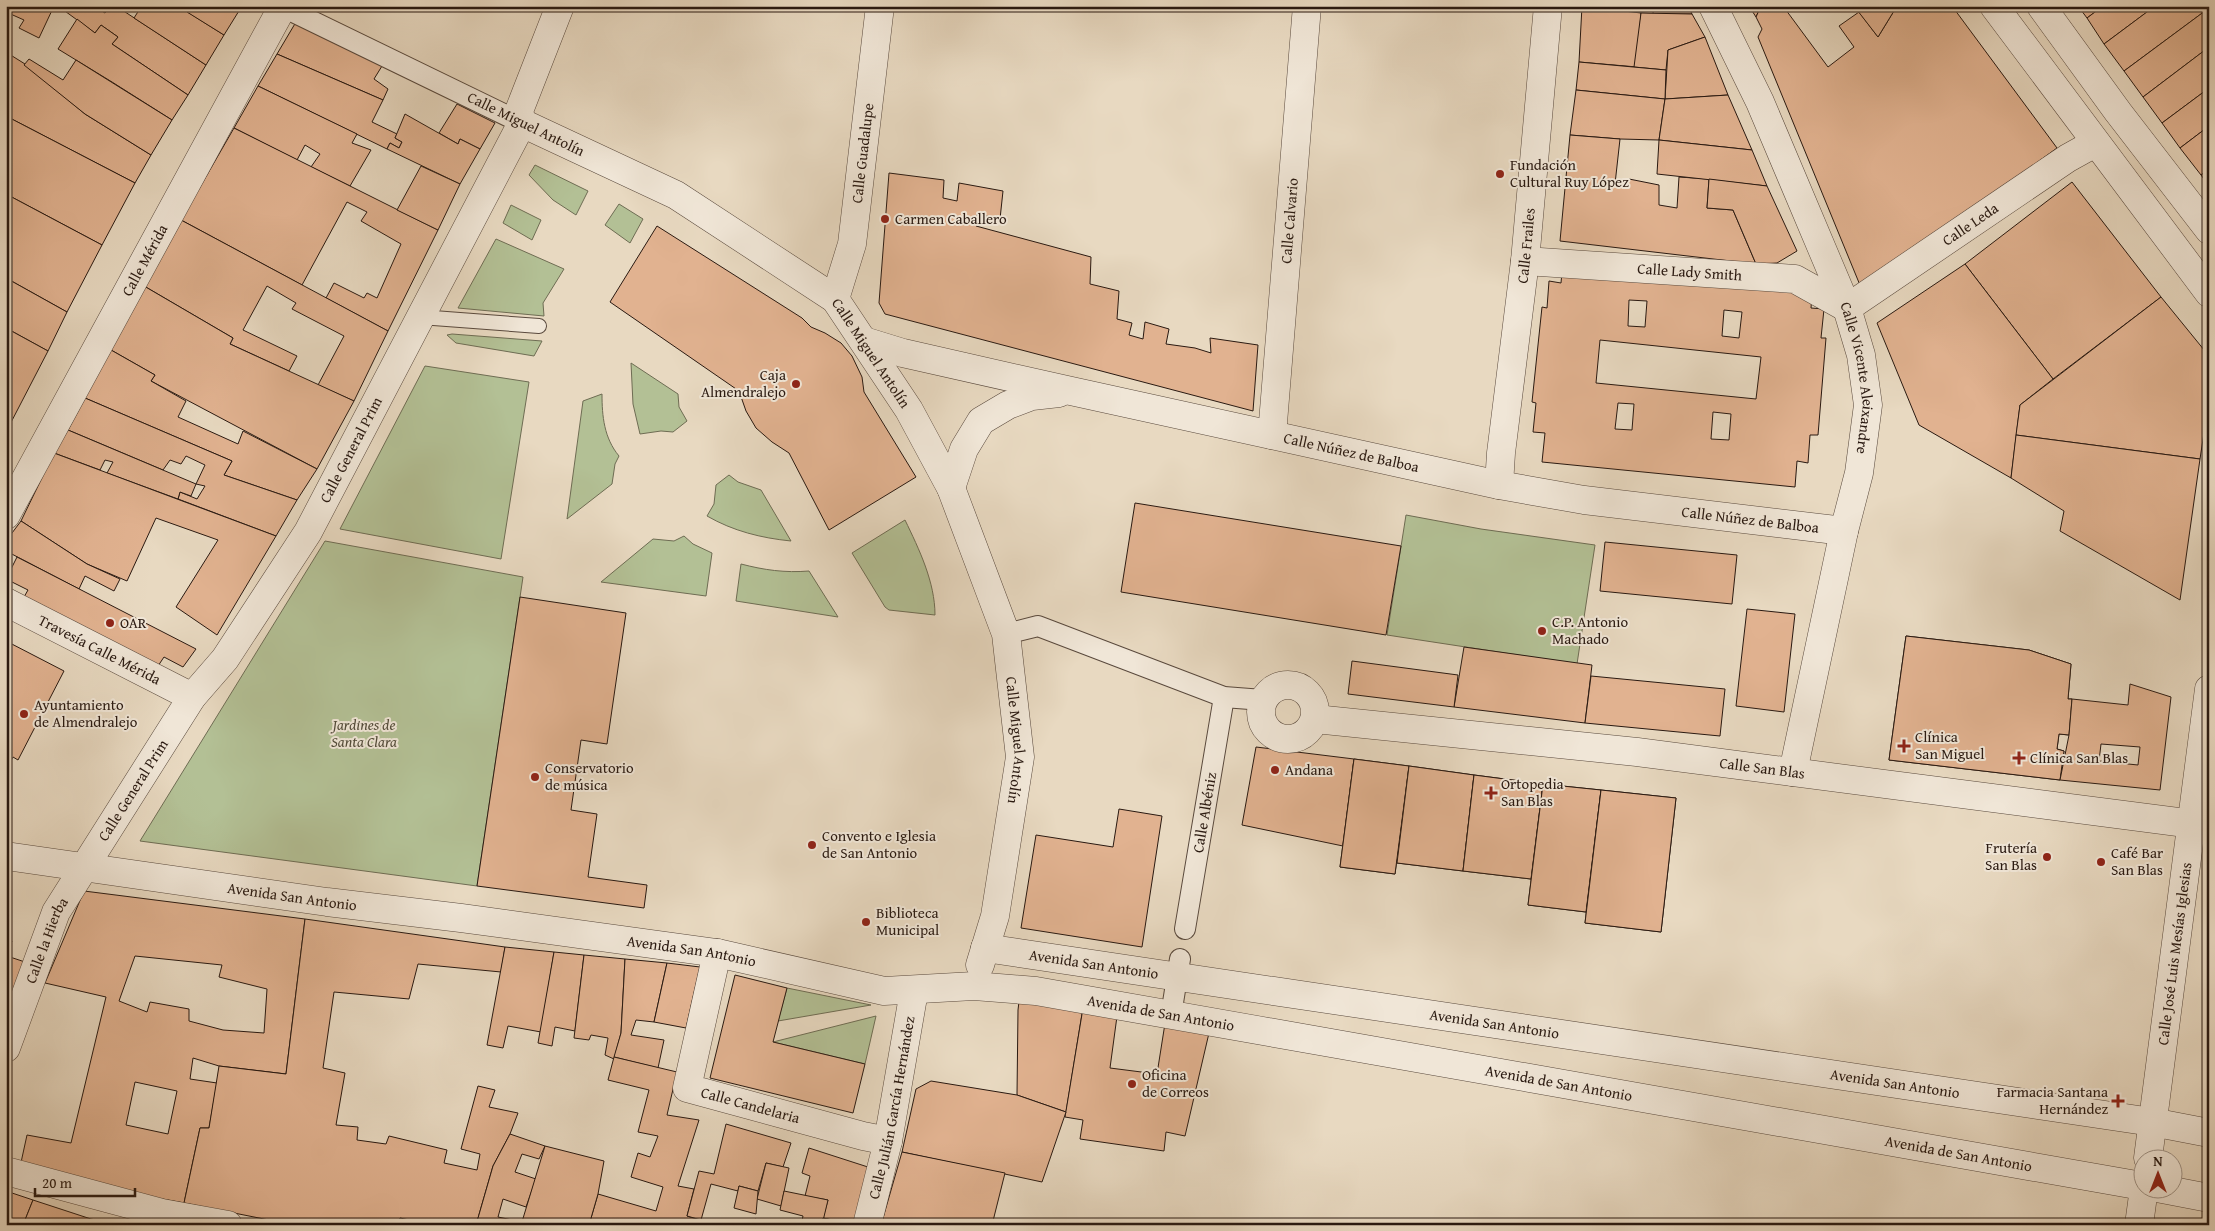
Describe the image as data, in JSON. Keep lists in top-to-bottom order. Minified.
{"streets":{"street":["Calle Miguel Antolín","Calle Guadalupe","Calle Calvario","Calle Leda","Calle Frailes","Calle Mérida","Calle Lady Smith","Calle Vicente Aleixandre","Calle General Prim","Calle Núñez de Balboa","Travesía Calle Mérida","Calle San Blas","Calle Albéniz","Avenida San Antonio","Calle la Hierba","Calle José Luis Mesías Iglesias","Avenida de San Antonio","Calle Candelaria","Calle Julián García Hernández"]},"crossings":[["Calle Miguel Antolín","Calle Guadalupe"],["Calle Miguel Antolín","Calle Mérida"],["Calle Miguel Antolín","Calle General Prim"],["Calle Miguel Antolín","Calle Núñez de Balboa"],["Calle Miguel Antolín","Avenida San Antonio"],["Calle Calvario","Calle Núñez de Balboa"],["Calle Leda","Calle Lady Smith"],["Calle Leda","Calle Vicente Aleixandre"],["Calle Frailes","Calle Lady Smith"],["Calle Frailes","Calle Núñez de Balboa"],["Calle Lady Smith","Calle Vicente Aleixandre"],["Calle Vicente Aleixandre","Calle Núñez de Balboa"],["Calle Vicente Aleixandre","Calle San Blas"],["Calle General Prim","Travesía Calle Mérida"],["Calle General Prim","Avenida San Antonio"],["Calle General Prim","Calle la Hierba"],["Calle San Blas","Calle José Luis Mesías Iglesias"],["Avenida San Antonio","Calle la Hierba"],["Avenida San Antonio","Calle José Luis Mesías Iglesias"],["Avenida San Antonio","Avenida de San Antonio"],["Avenida San Antonio","Calle Candelaria"],["Avenida San Antonio","Calle Julián García Hernández"],["Calle Candelaria","Calle Julián García Hernández"]],"parks":["Jardines de Santa Clara"],"places":{"other":["Fundación Cultural Ruy López","Carmen Caballero","Caja Almendralejo","OAR","C.P. Antonio Machado","Ayuntamiento de Almendralejo","Andana","Conservatorio de música","Convento e Iglesia de San Antonio","Frutería San Blas","Café Bar San Blas","Biblioteca Municipal","Oficina de Correos"],"health":["Clínica San Miguel","Clínica San Blas","Ortopedia San Blas","Farmacia Santana Hernández"]},"scale_bar":"20 m","north":"top"}
